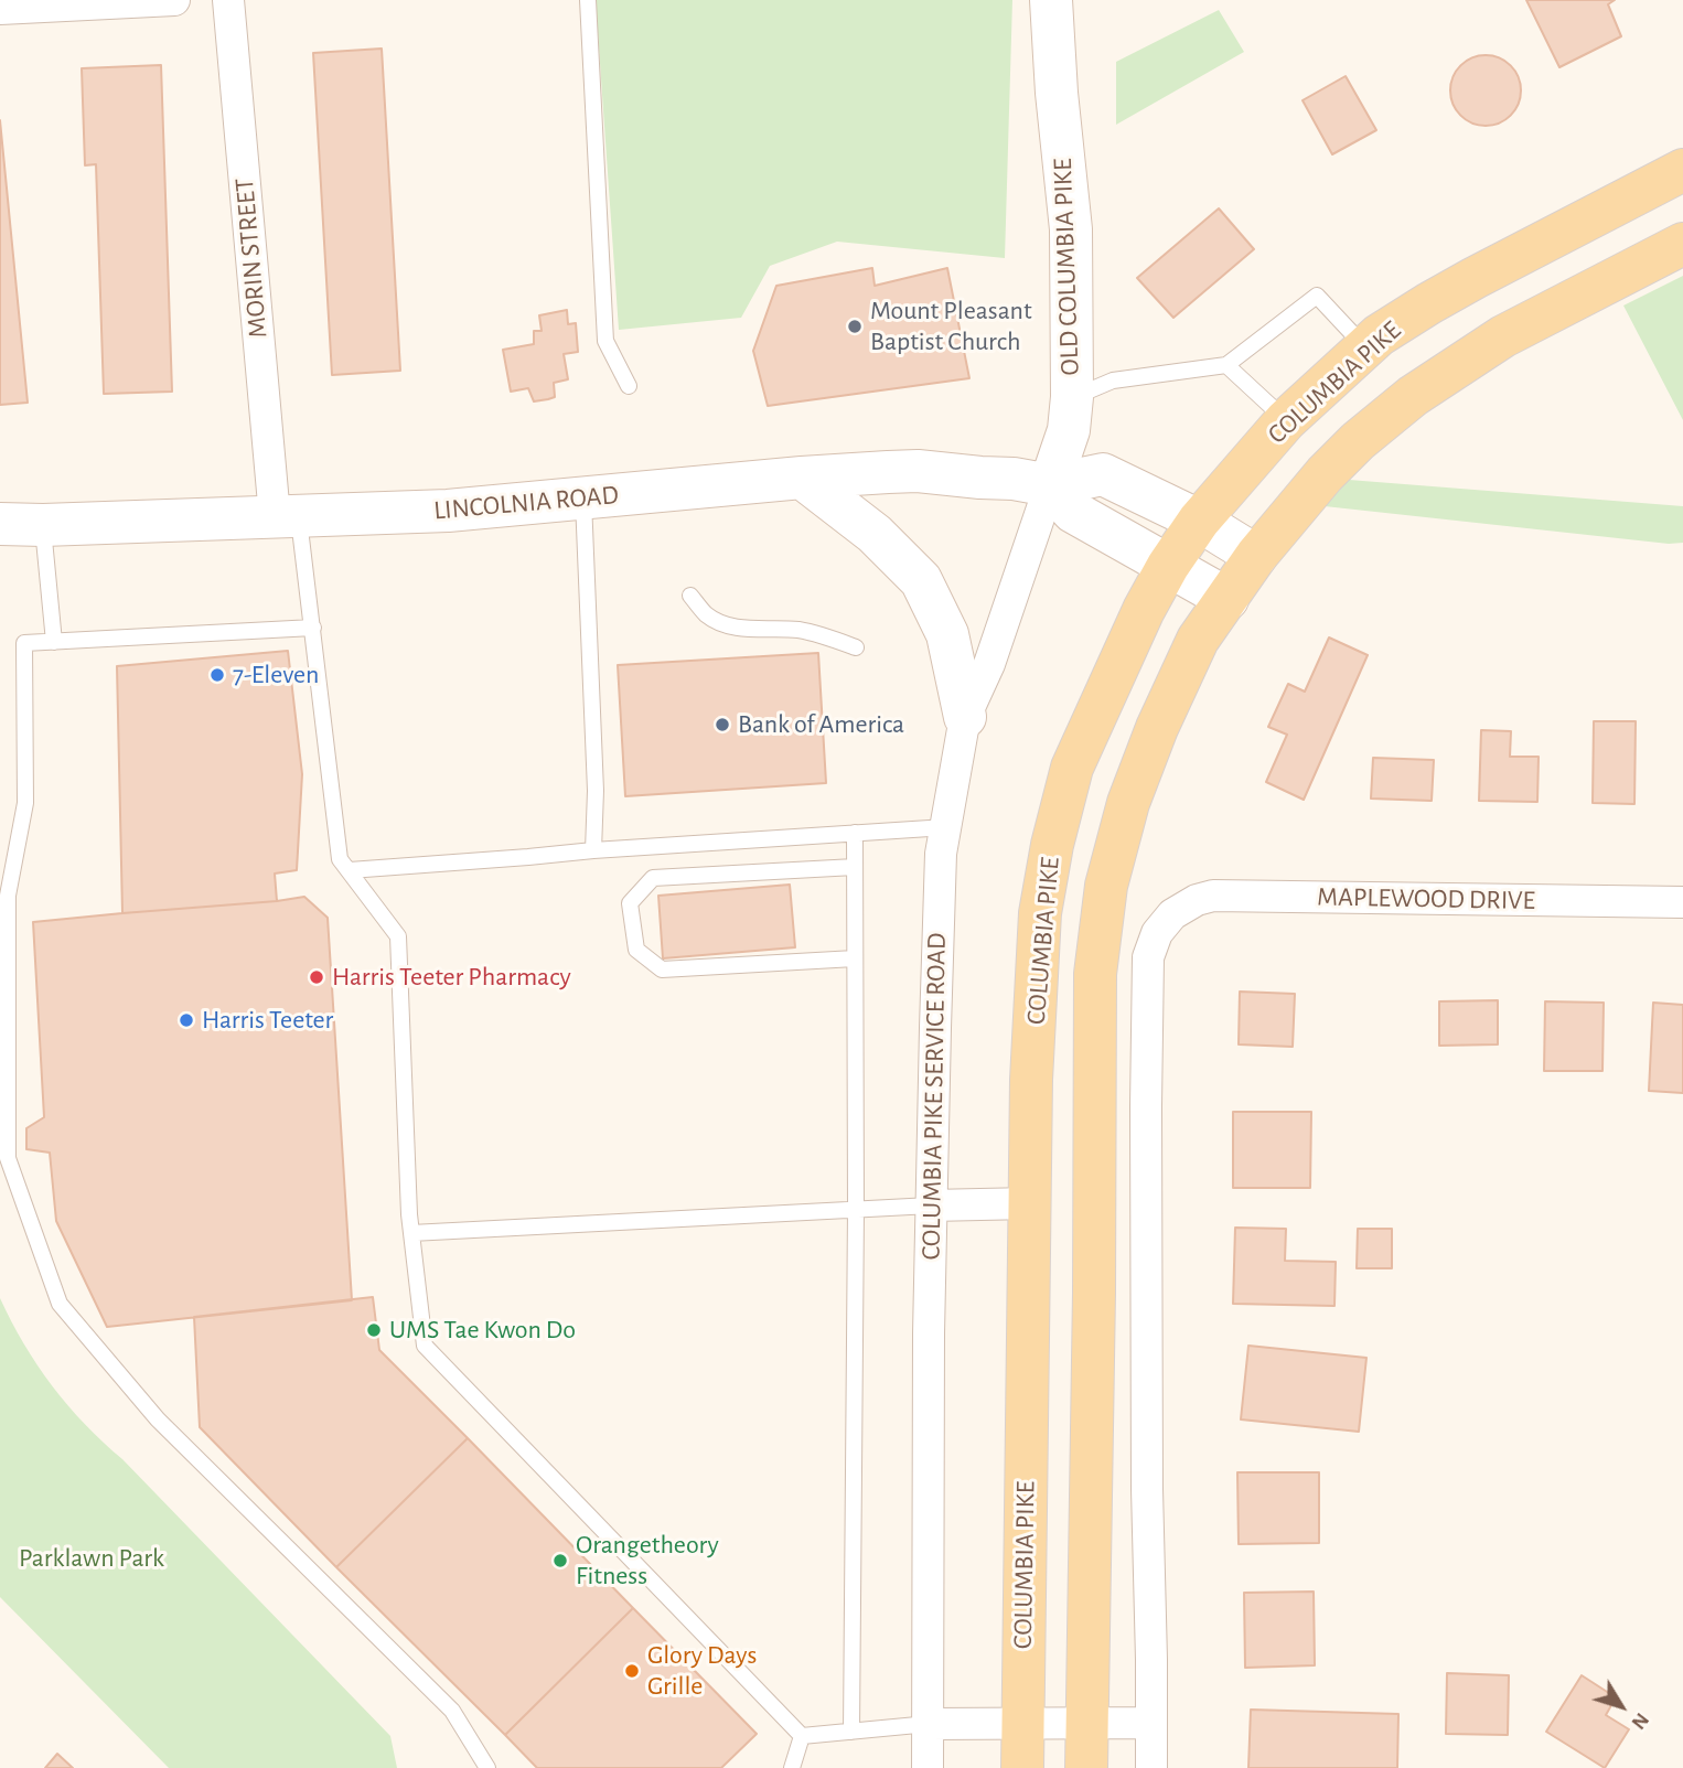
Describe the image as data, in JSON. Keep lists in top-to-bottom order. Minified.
{"streets":{"main road":["OLD COLUMBIA PIKE","COLUMBIA PIKE","LINCOLNIA ROAD"],"street":["MORIN STREET","MAPLEWOOD DRIVE","COLUMBIA PIKE SERVICE ROAD"]},"crossings":[["MORIN STREET","LINCOLNIA ROAD"],["OLD COLUMBIA PIKE","LINCOLNIA ROAD"],["OLD COLUMBIA PIKE","COLUMBIA PIKE SERVICE ROAD"],["COLUMBIA PIKE","LINCOLNIA ROAD"],["LINCOLNIA ROAD","COLUMBIA PIKE SERVICE ROAD"]],"parks":["Parklawn Park"],"places":["Mount Pleasant Baptist Church","7-Eleven","Bank of America","Harris Teeter Pharmacy","Harris Teeter","UMS Tae Kwon Do","Orangetheory Fitness","Glory Days Grille"],"north":"bottom right"}
